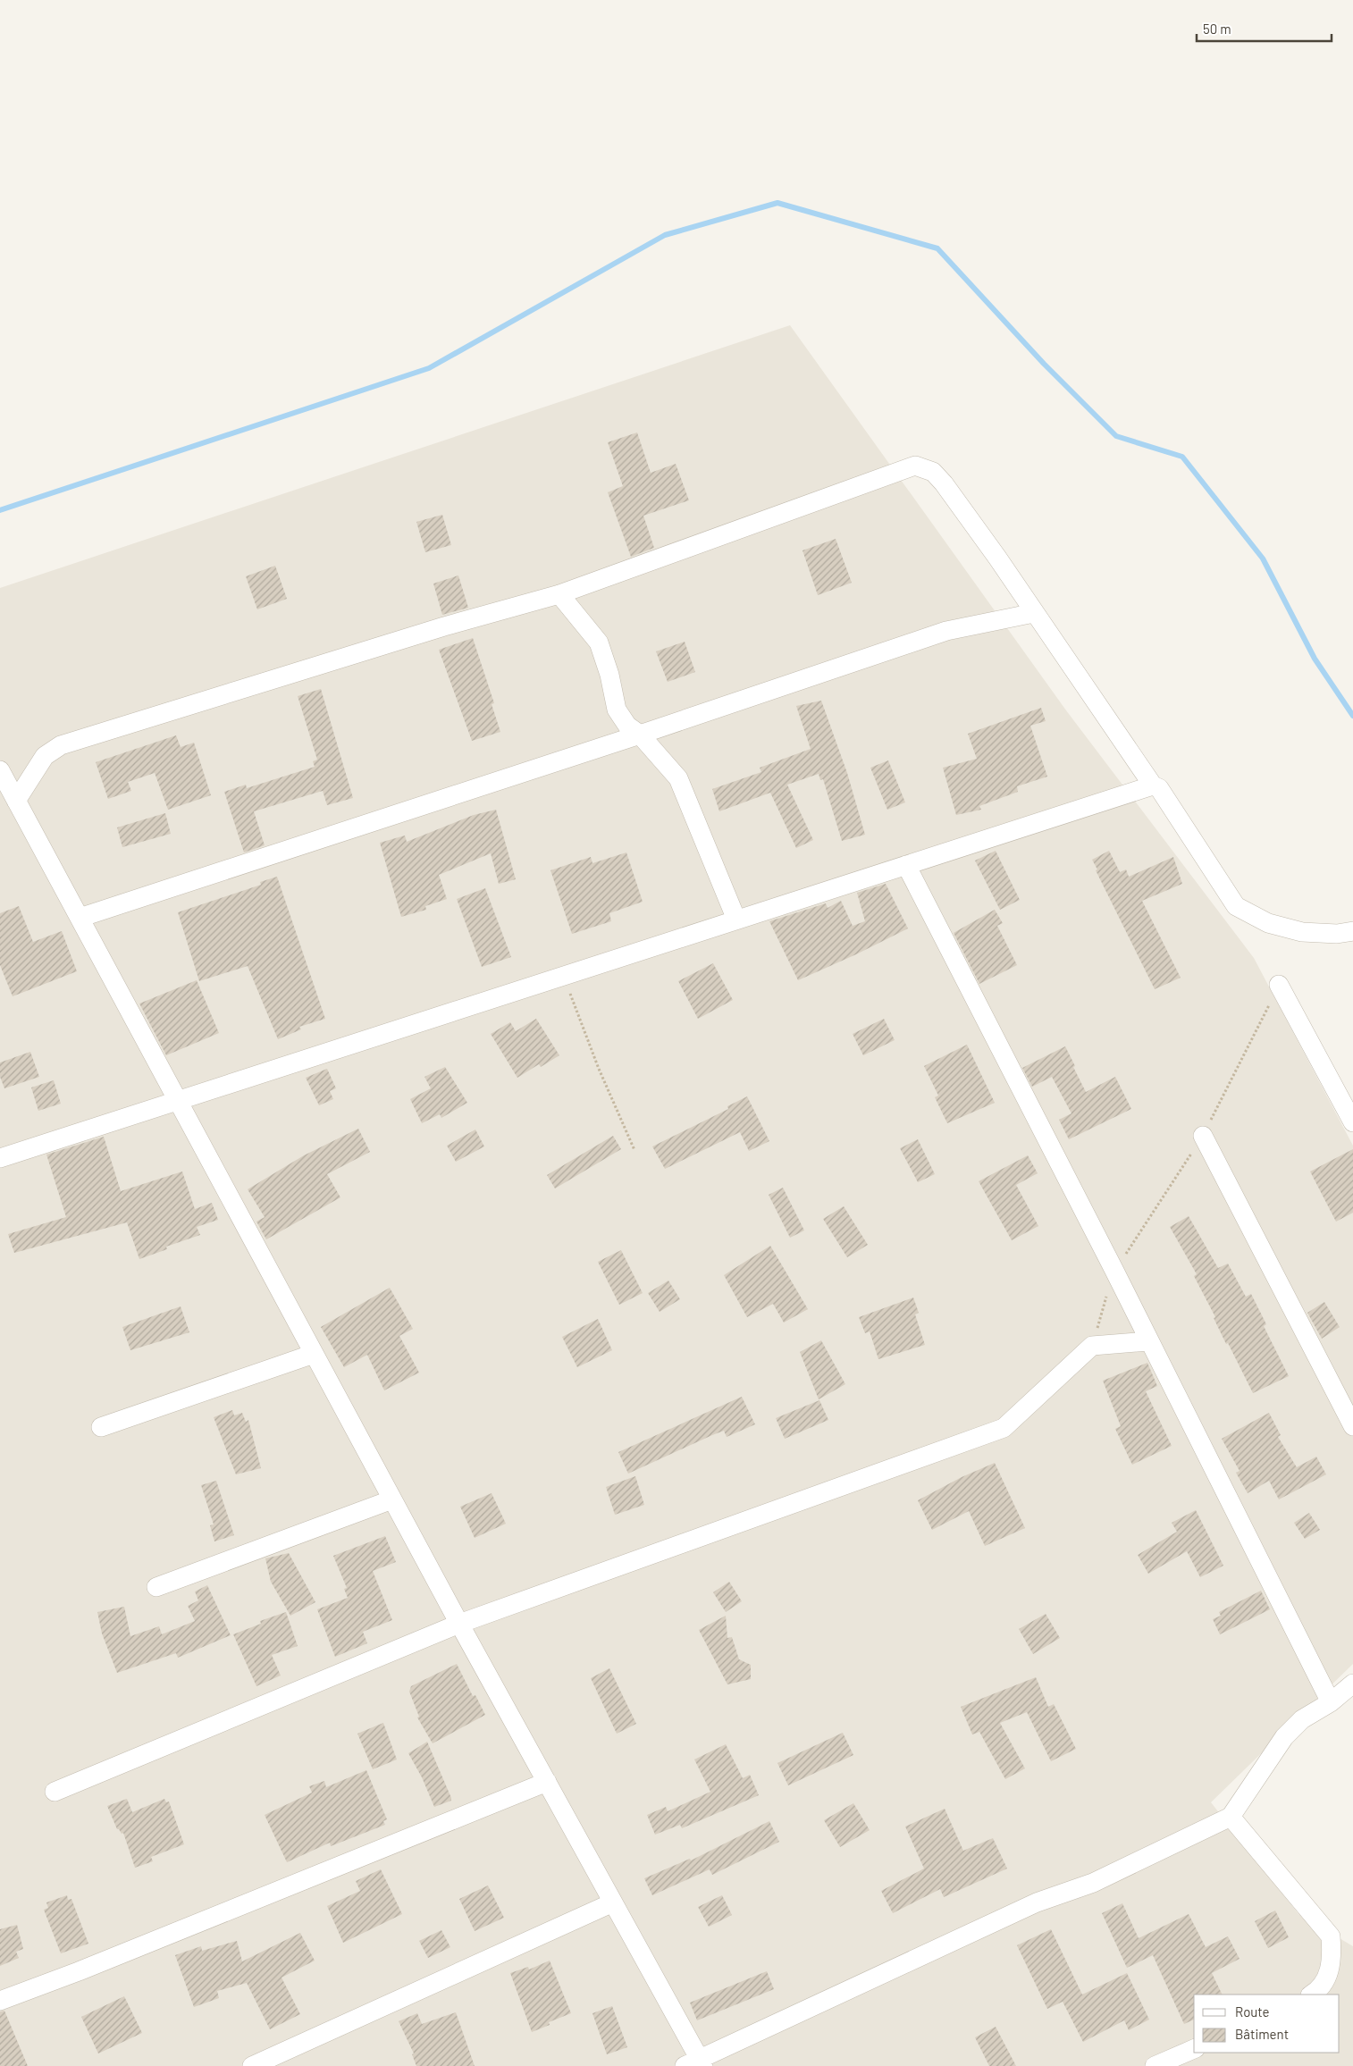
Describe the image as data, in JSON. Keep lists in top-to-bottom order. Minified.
{"legend":["Route","Bâtiment"],"scale_bar":"50 m"}
